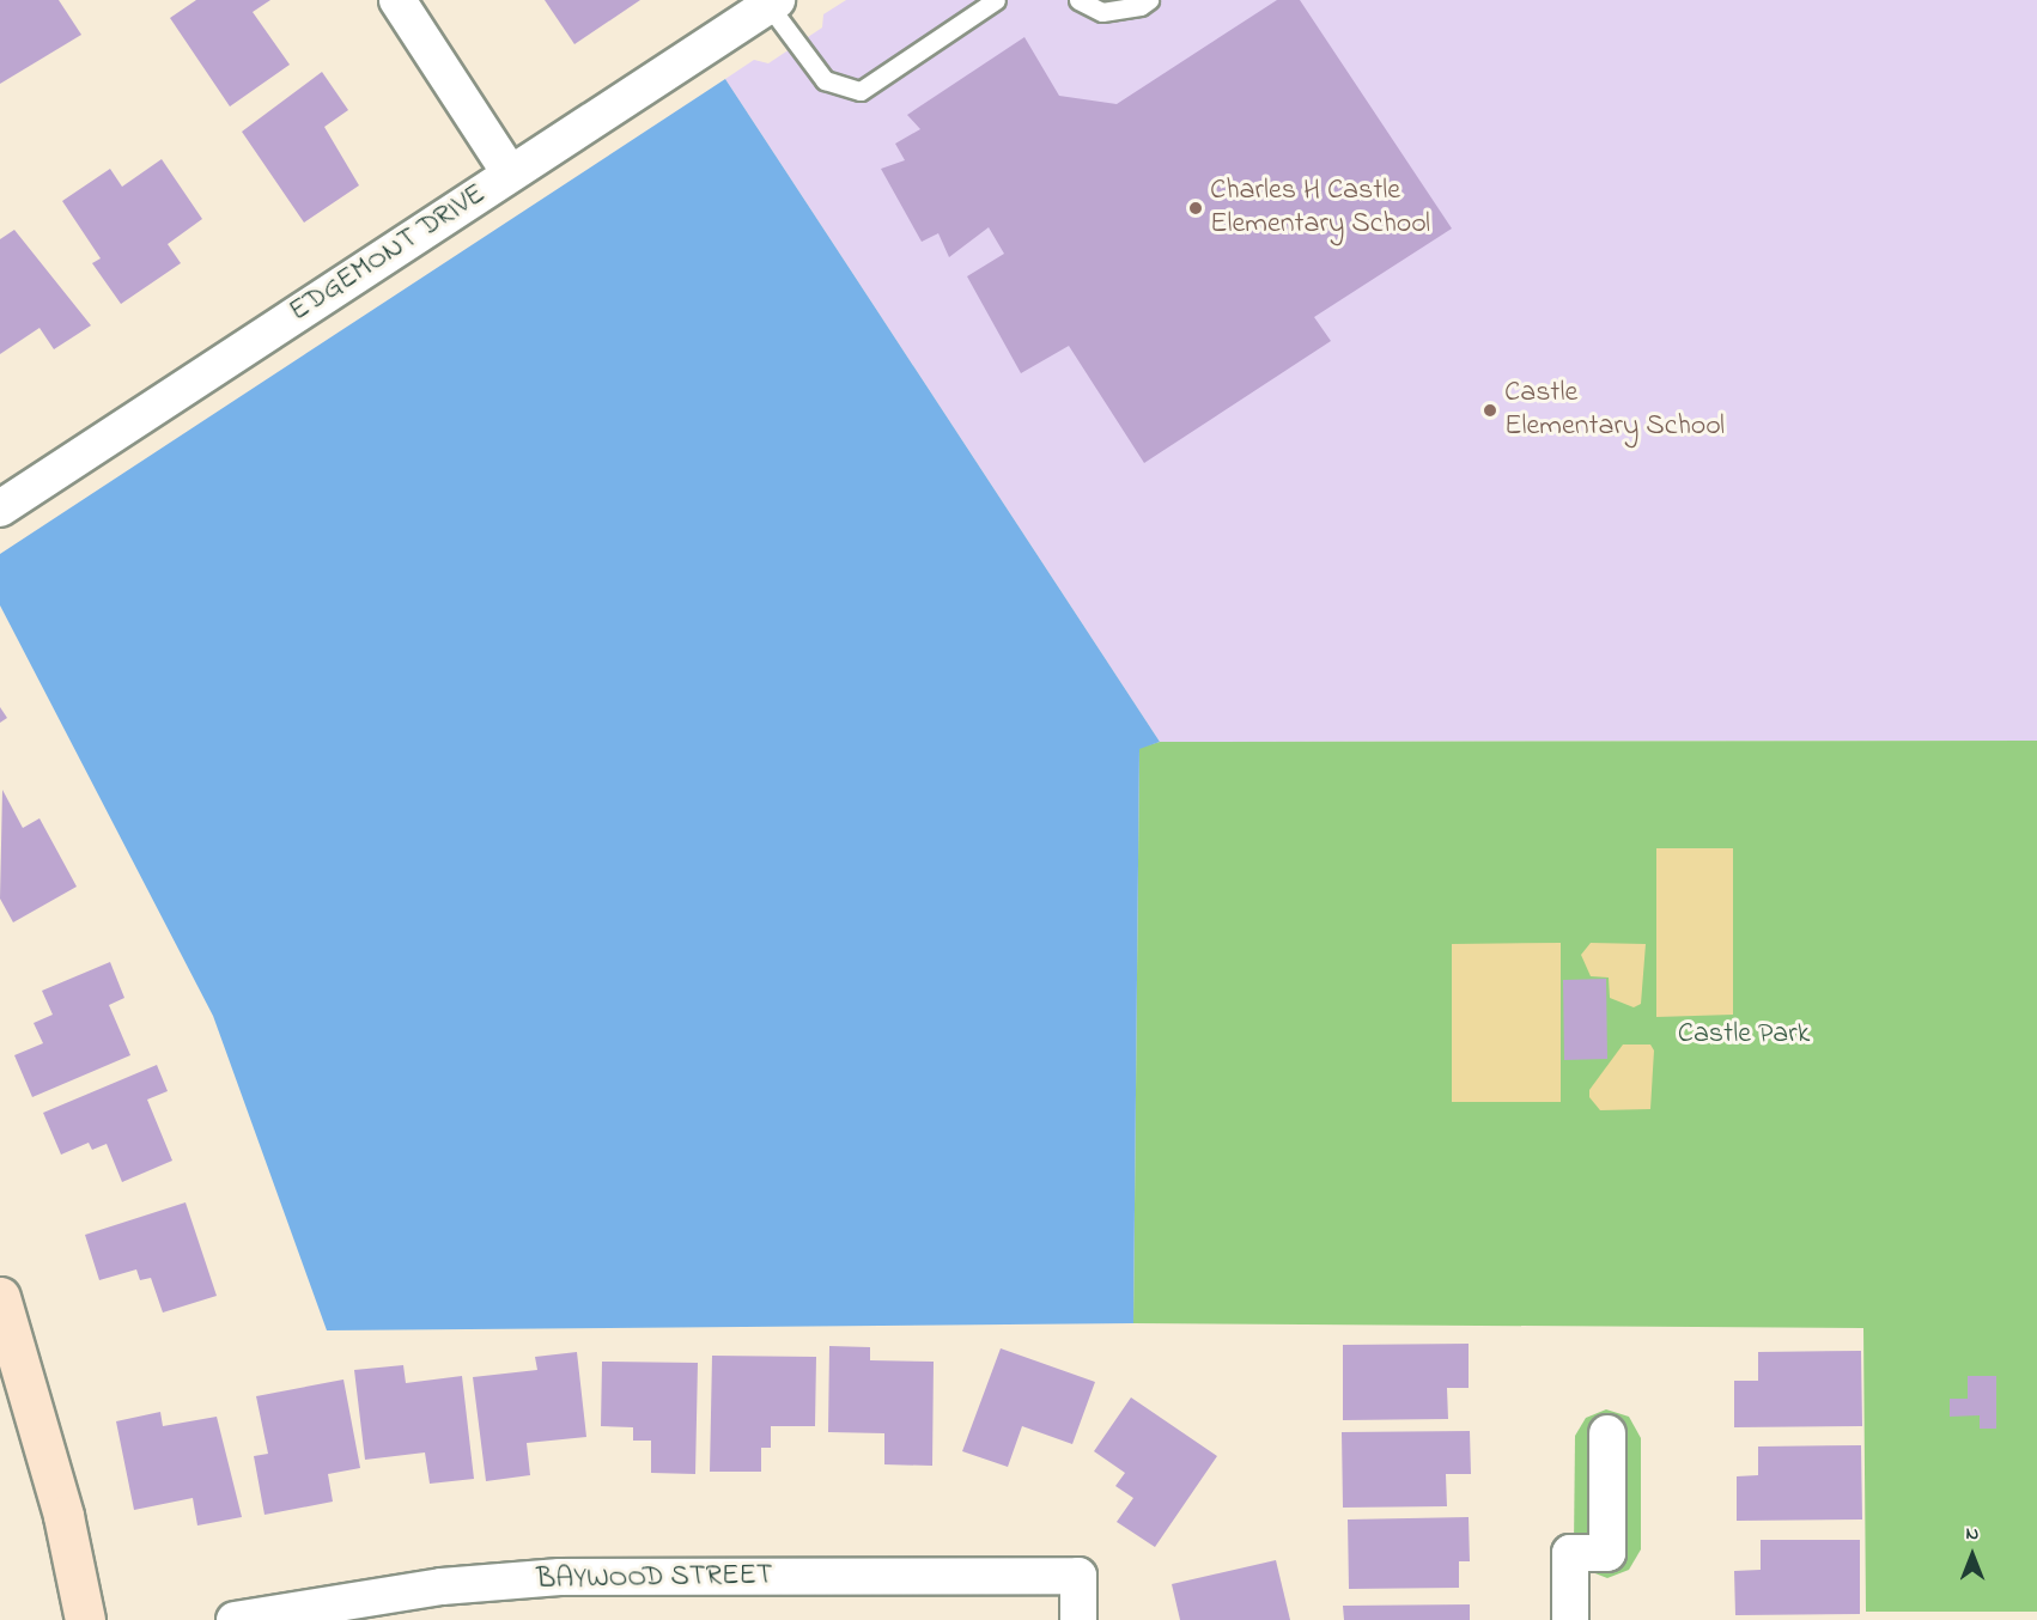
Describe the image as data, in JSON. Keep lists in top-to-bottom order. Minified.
{"streets":{"street":["EDGEMONT DRIVE","BAYWOOD STREET"]},"parks":["Castle Park"],"places":["Charles H Castle Elementary School","Castle Elementary School"],"north":"top"}
